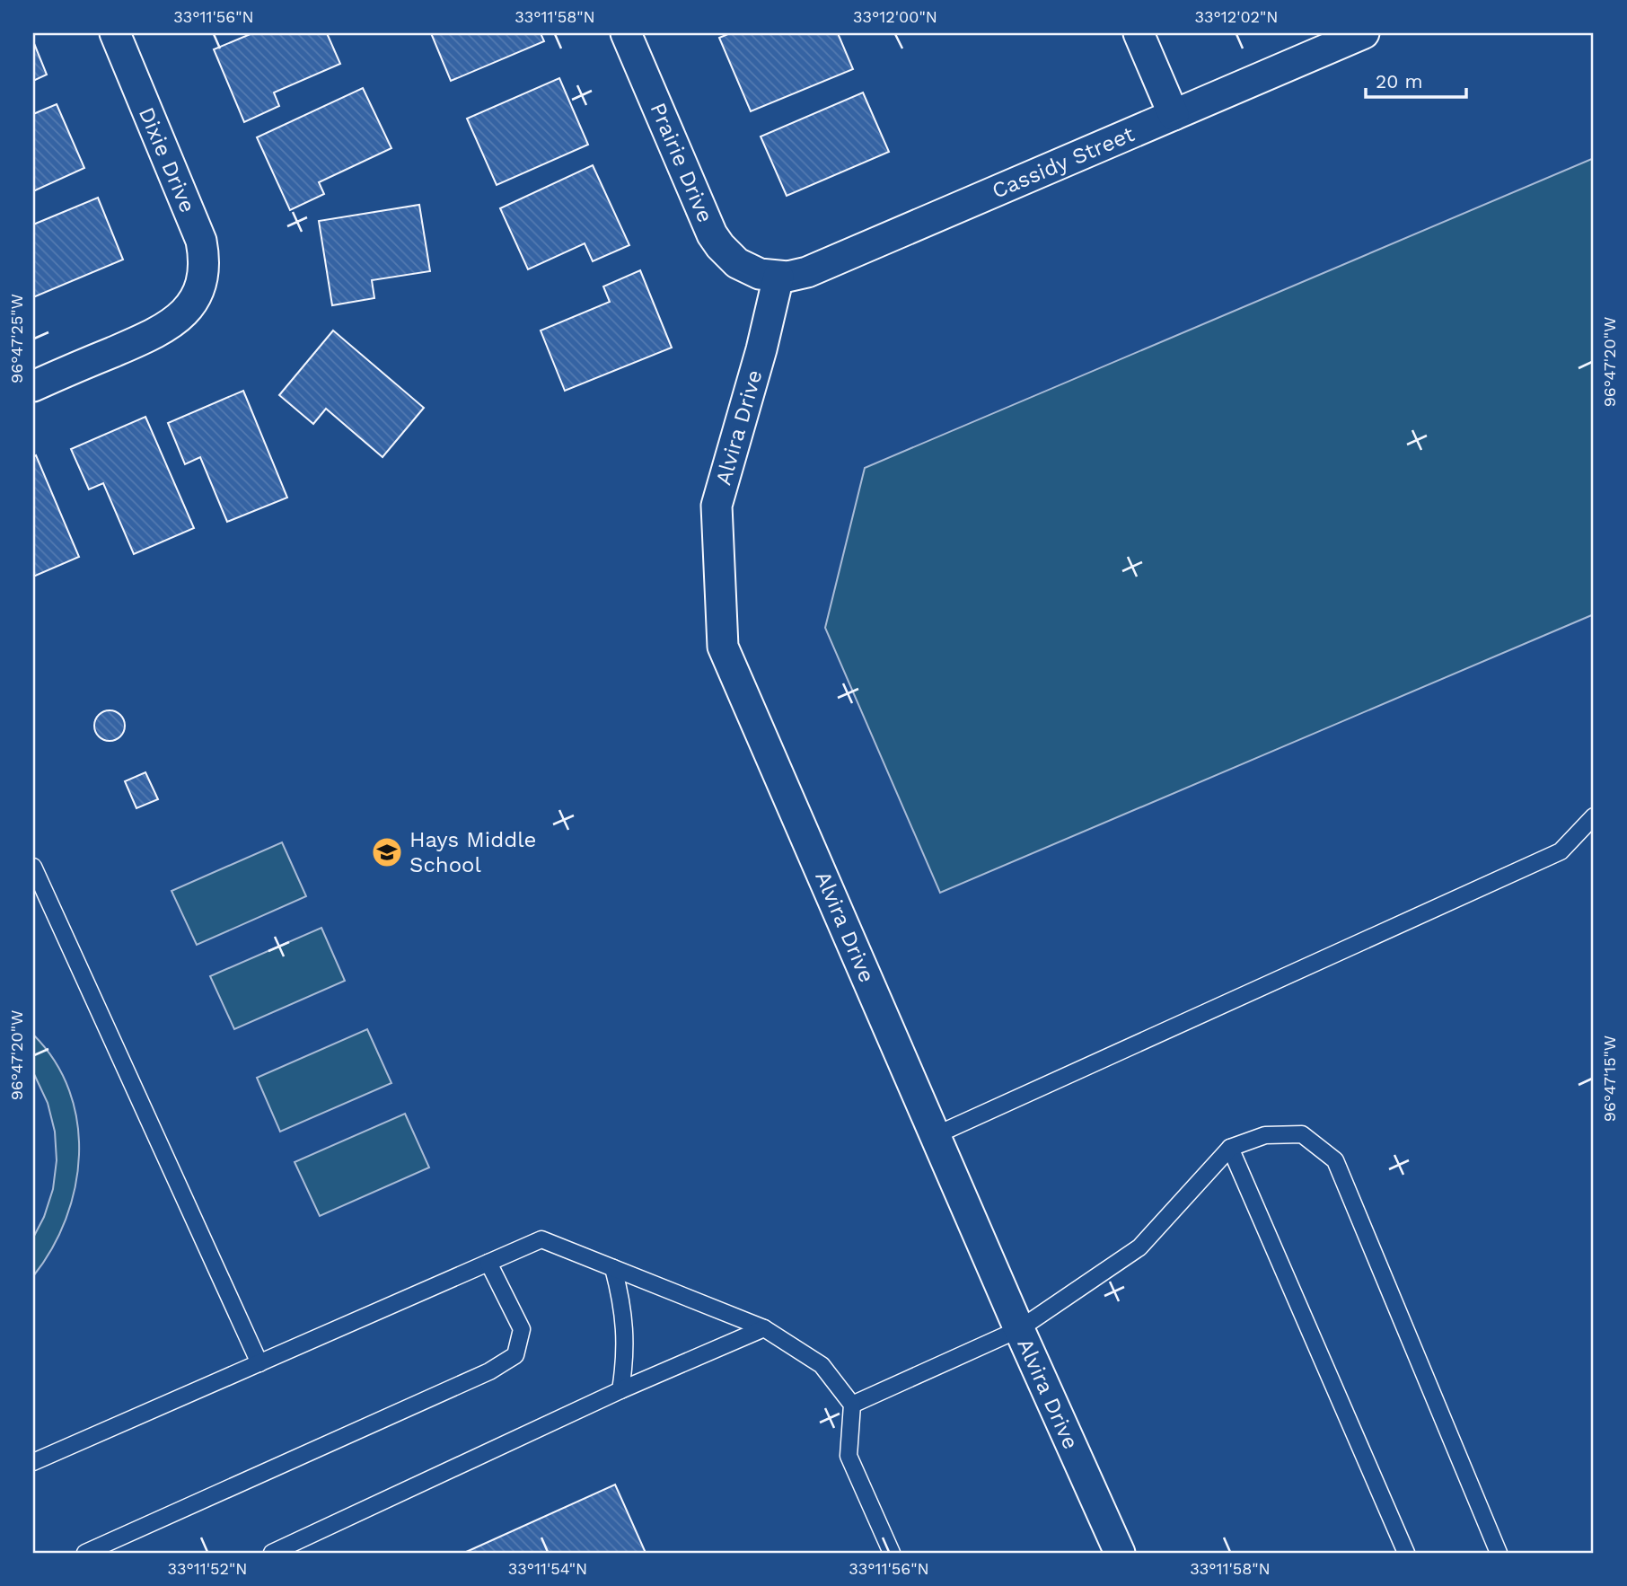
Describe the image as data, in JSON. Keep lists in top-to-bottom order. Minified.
{"streets":{"street":["Dixie Drive","Prairie Drive","Cassidy Street","Alvira Drive"]},"crossings":[["Prairie Drive","Cassidy Street"],["Prairie Drive","Alvira Drive"],["Cassidy Street","Alvira Drive"]],"places":{"school or university":["Hays Middle School"]},"scale_bar":"20 m","coordinates":["33°11'56\"N","33°11'58\"N","33°12'00\"N","33°12'02\"N","96°47'25\"W","96°47'20\"W","96°47'15\"W","33°11'52\"N","33°11'54\"N"]}
